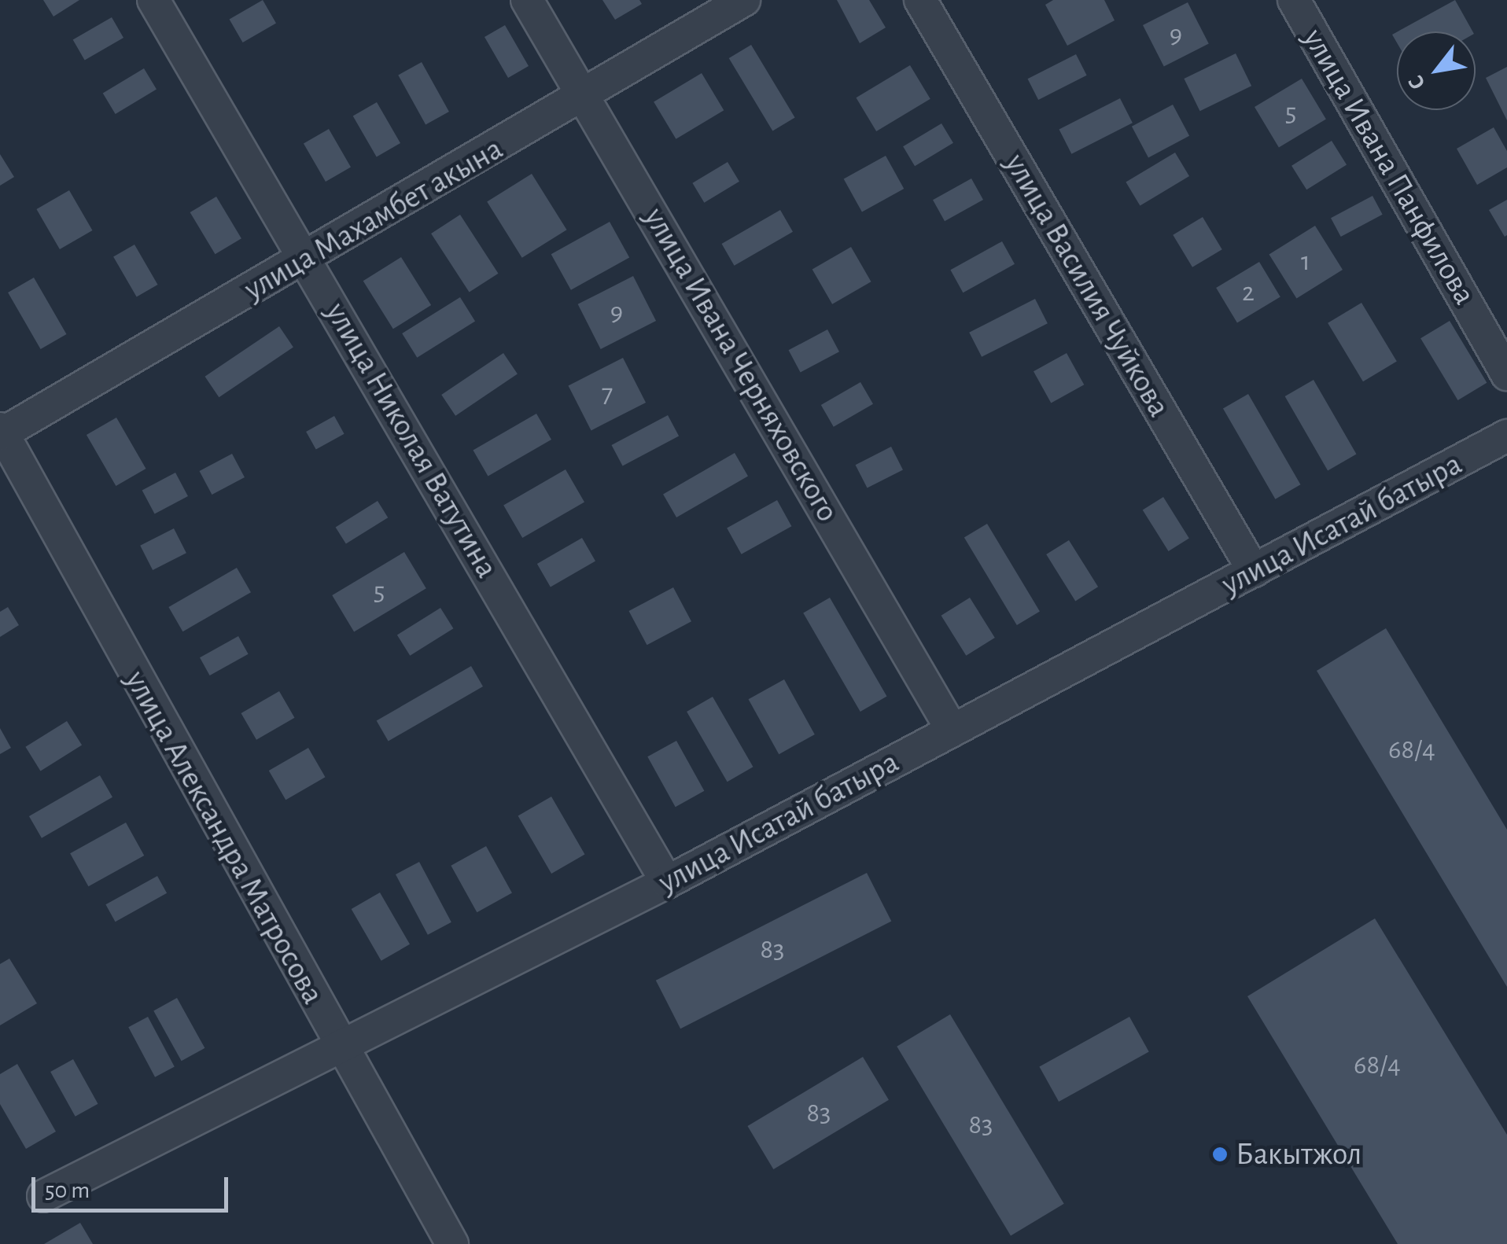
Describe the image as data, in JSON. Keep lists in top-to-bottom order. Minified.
{"streets":{"street":["улица Ивана Панфилова","улица Махамбет акына","улица Василия Чуйкова","улица Ивана Черняховского","улица Николая Ватутина","улица Исатай батыра","улица Александра Матросова"]},"crossings":[["улица Махамбет акына","улица Ивана Черняховского"],["улица Махамбет акына","улица Николая Ватутина"],["улица Махамбет акына","улица Александра Матросова"],["улица Василия Чуйкова","улица Исатай батыра"],["улица Ивана Черняховского","улица Исатай батыра"],["улица Николая Ватутина","улица Исатай батыра"],["улица Исатай батыра","улица Александра Матросова"]],"places":["Бакытжол"],"house_numbers":["9","5","1","2","9","7","5","68/4","83","68/4","83","83"],"scale_bar":"50 m","north":"bottom left"}
